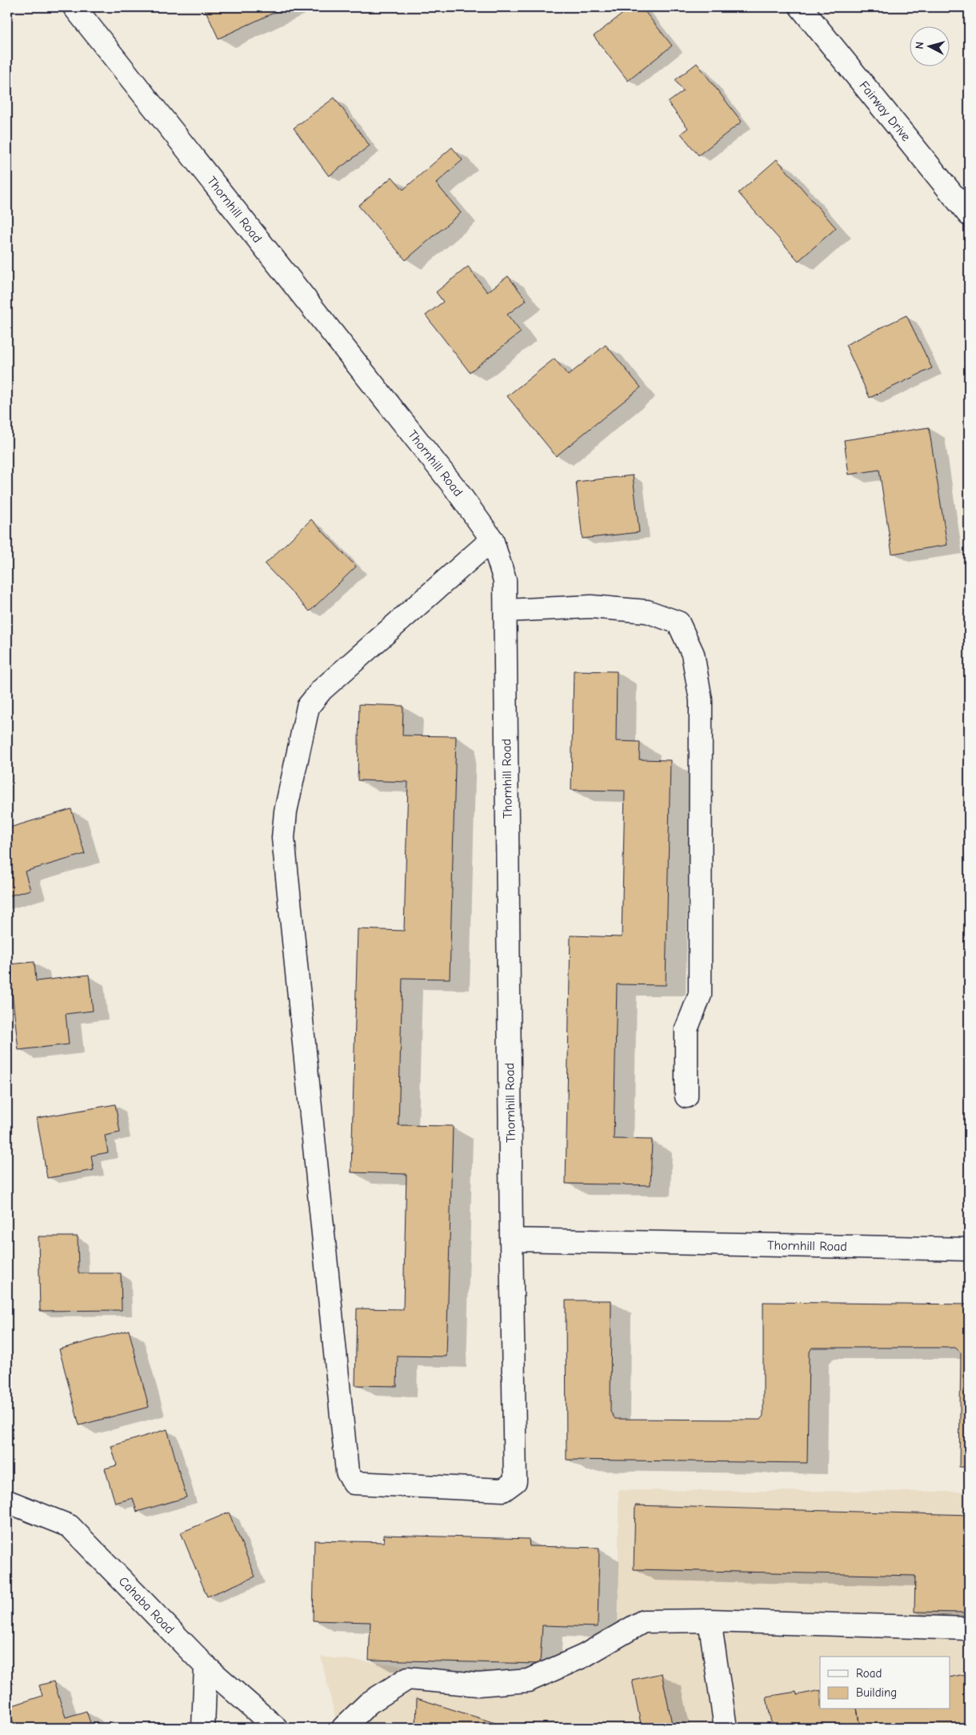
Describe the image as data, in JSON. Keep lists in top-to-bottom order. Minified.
{"streets":{"street":["Fairway Drive","Thornhill Road","Cahaba Road"]},"legend":["Road","Building"],"north":"left"}
